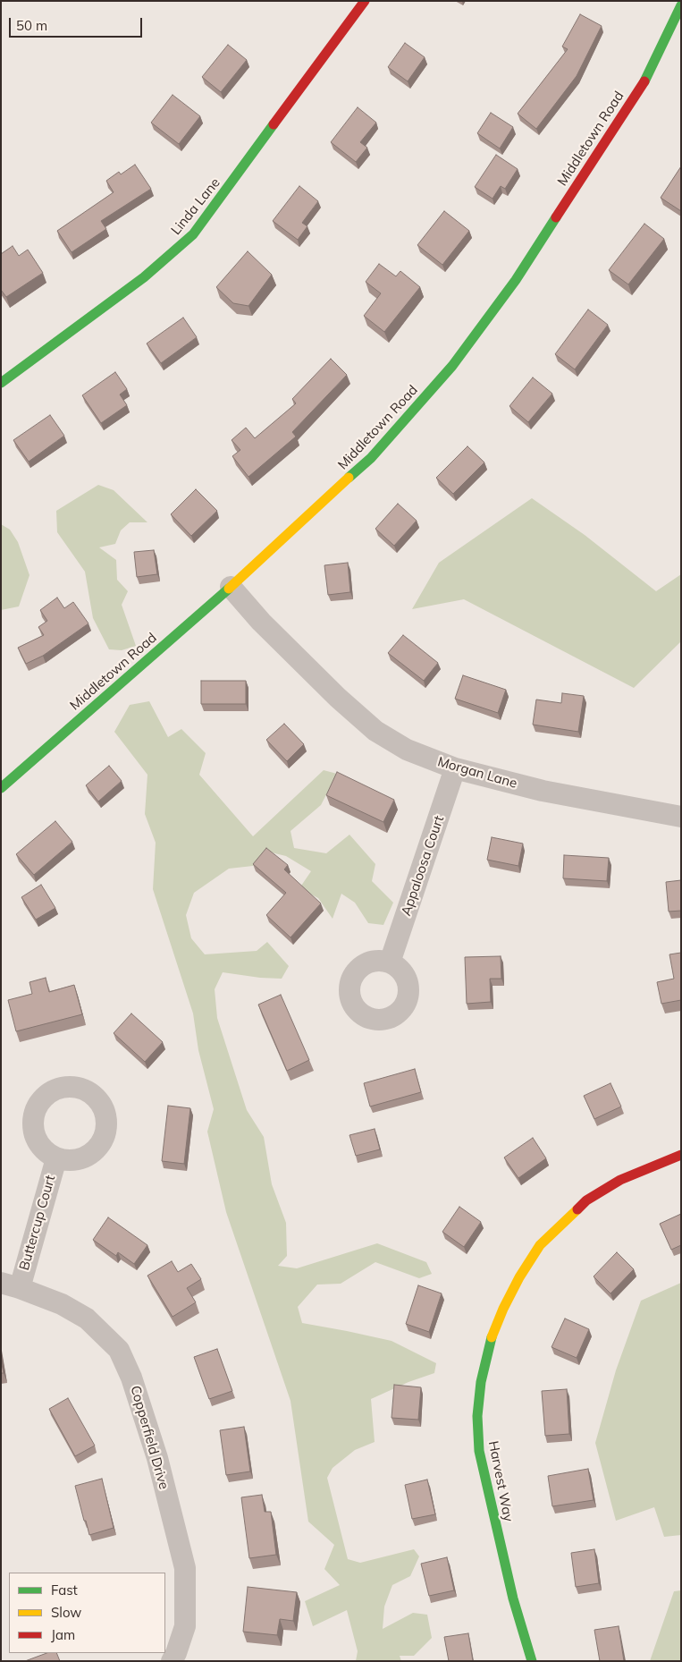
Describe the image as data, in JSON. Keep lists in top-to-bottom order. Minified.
{"streets":{"street":["Middletown Road","Linda Lane","Morgan Lane","Appaloosa Court","Buttercup Court","Copperfield Drive","Harvest Way"]},"crossings":[["Middletown Road","Morgan Lane"],["Morgan Lane","Appaloosa Court"],["Buttercup Court","Copperfield Drive"]],"legend":["Fast","Slow","Jam"],"scale_bar":"50 m"}
